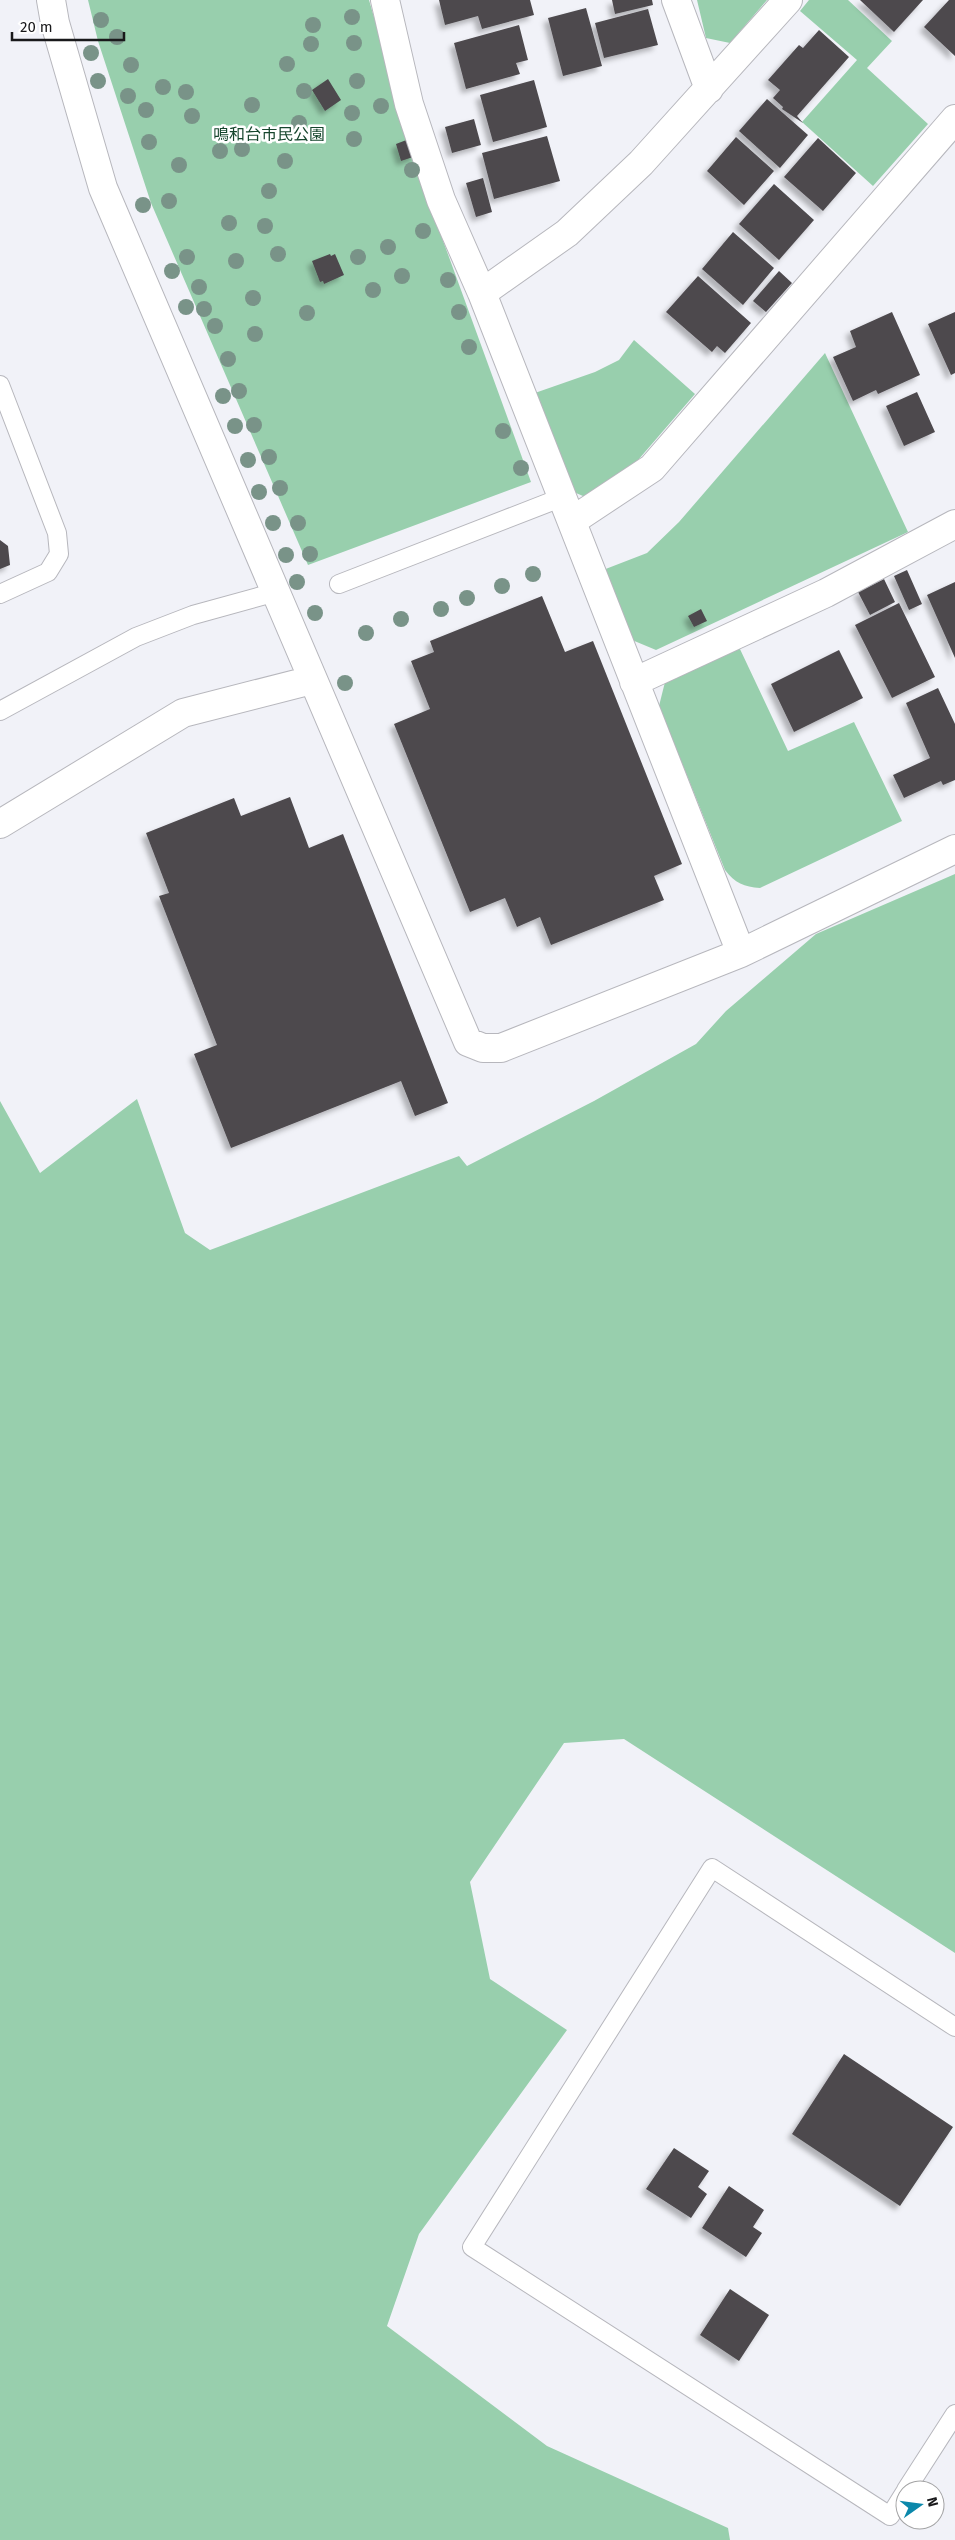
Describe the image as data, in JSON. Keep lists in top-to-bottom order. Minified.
{"parks":["鳴和台市民公園"],"scale_bar":"20 m","north":"right"}
